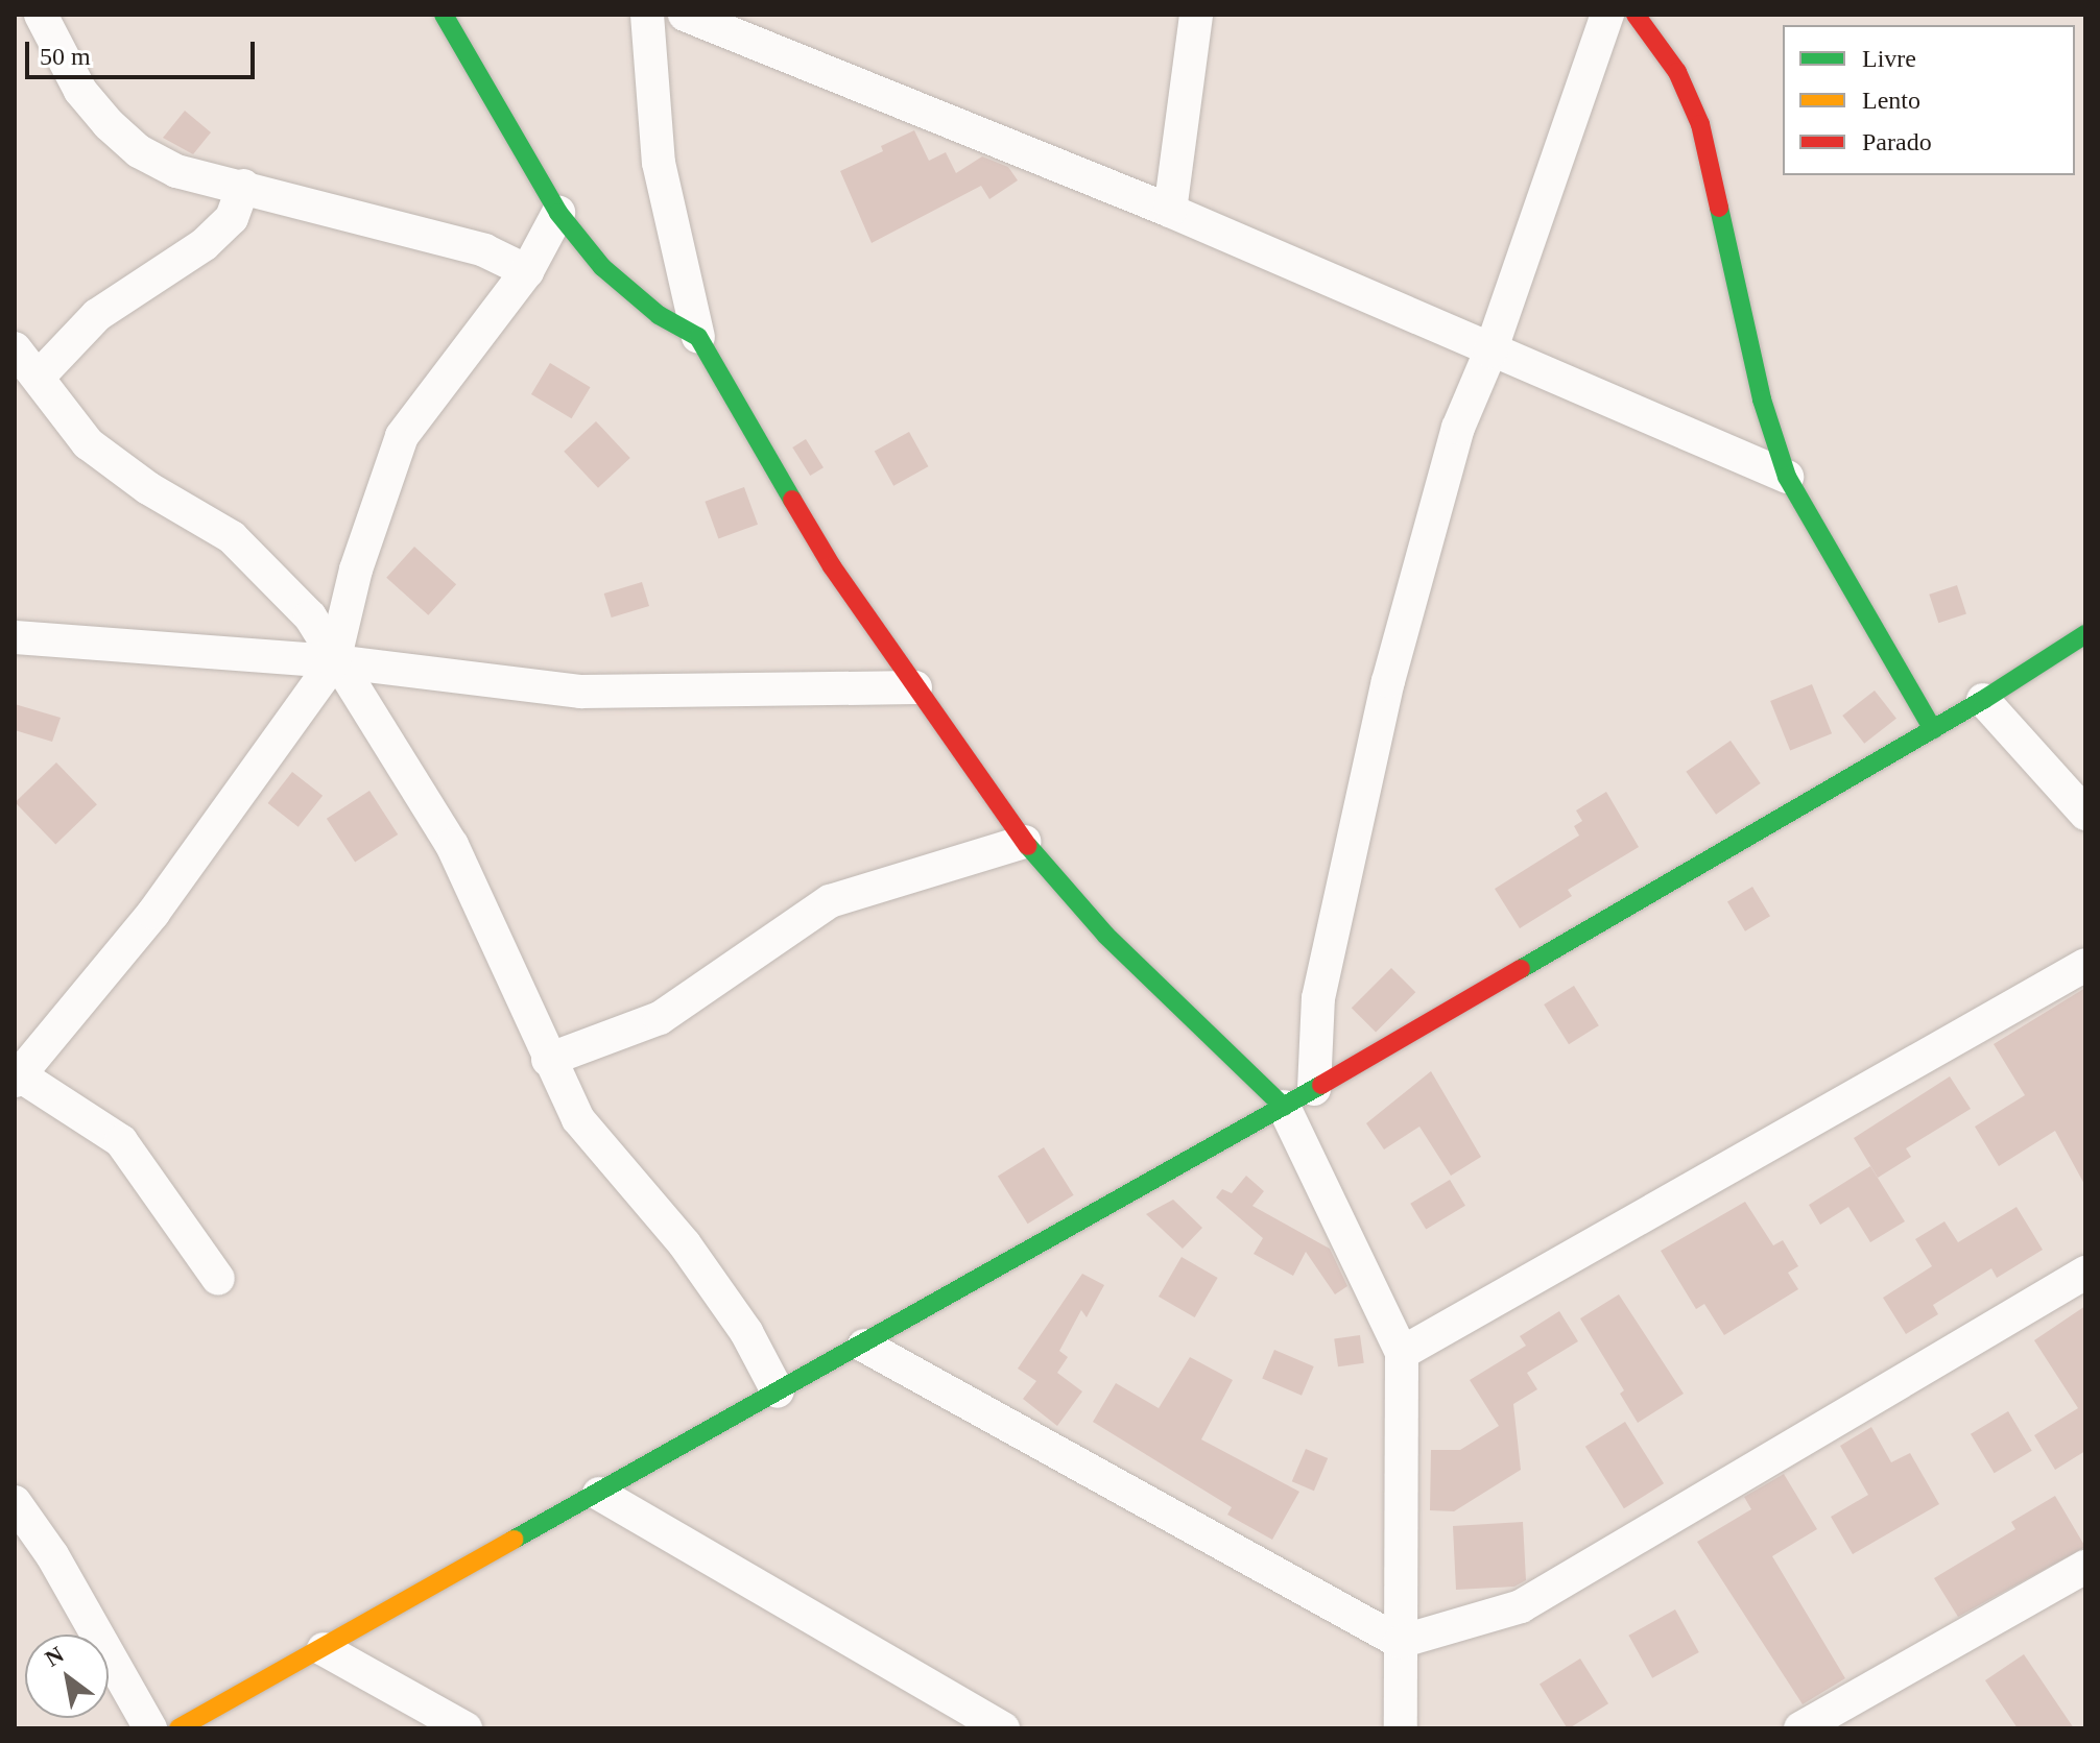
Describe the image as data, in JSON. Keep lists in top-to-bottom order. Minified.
{"legend":["Livre","Lento","Parado"],"scale_bar":"50 m","north":"top left"}
